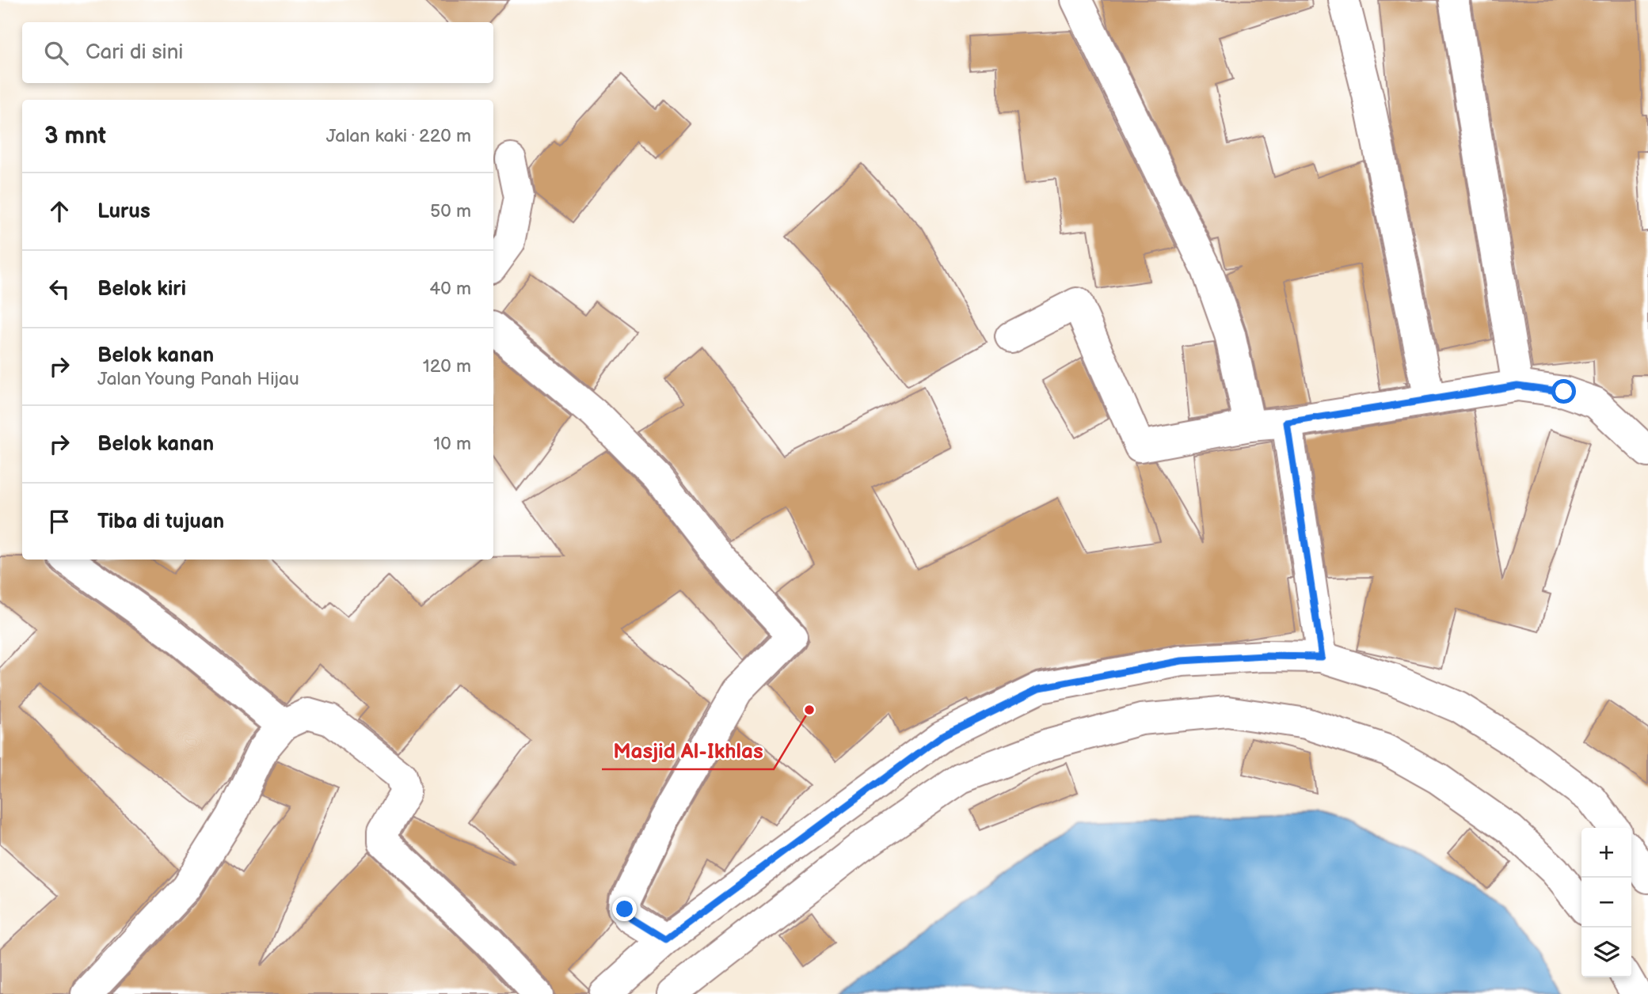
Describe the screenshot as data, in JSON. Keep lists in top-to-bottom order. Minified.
{"places":["Masjid Al-Ikhlas"],"page":{"search":"Cari di sini","heading":["3 mnt","Jalan kaki · 220 m"],"list":[["Lurus","50 m"],["Belok kiri","40 m"],["Belok kanan","Jalan Young Panah Hijau","120 m"],["Belok kanan","10 m"],"Tiba di tujuan"],"map_buttons":["+","−"]}}
